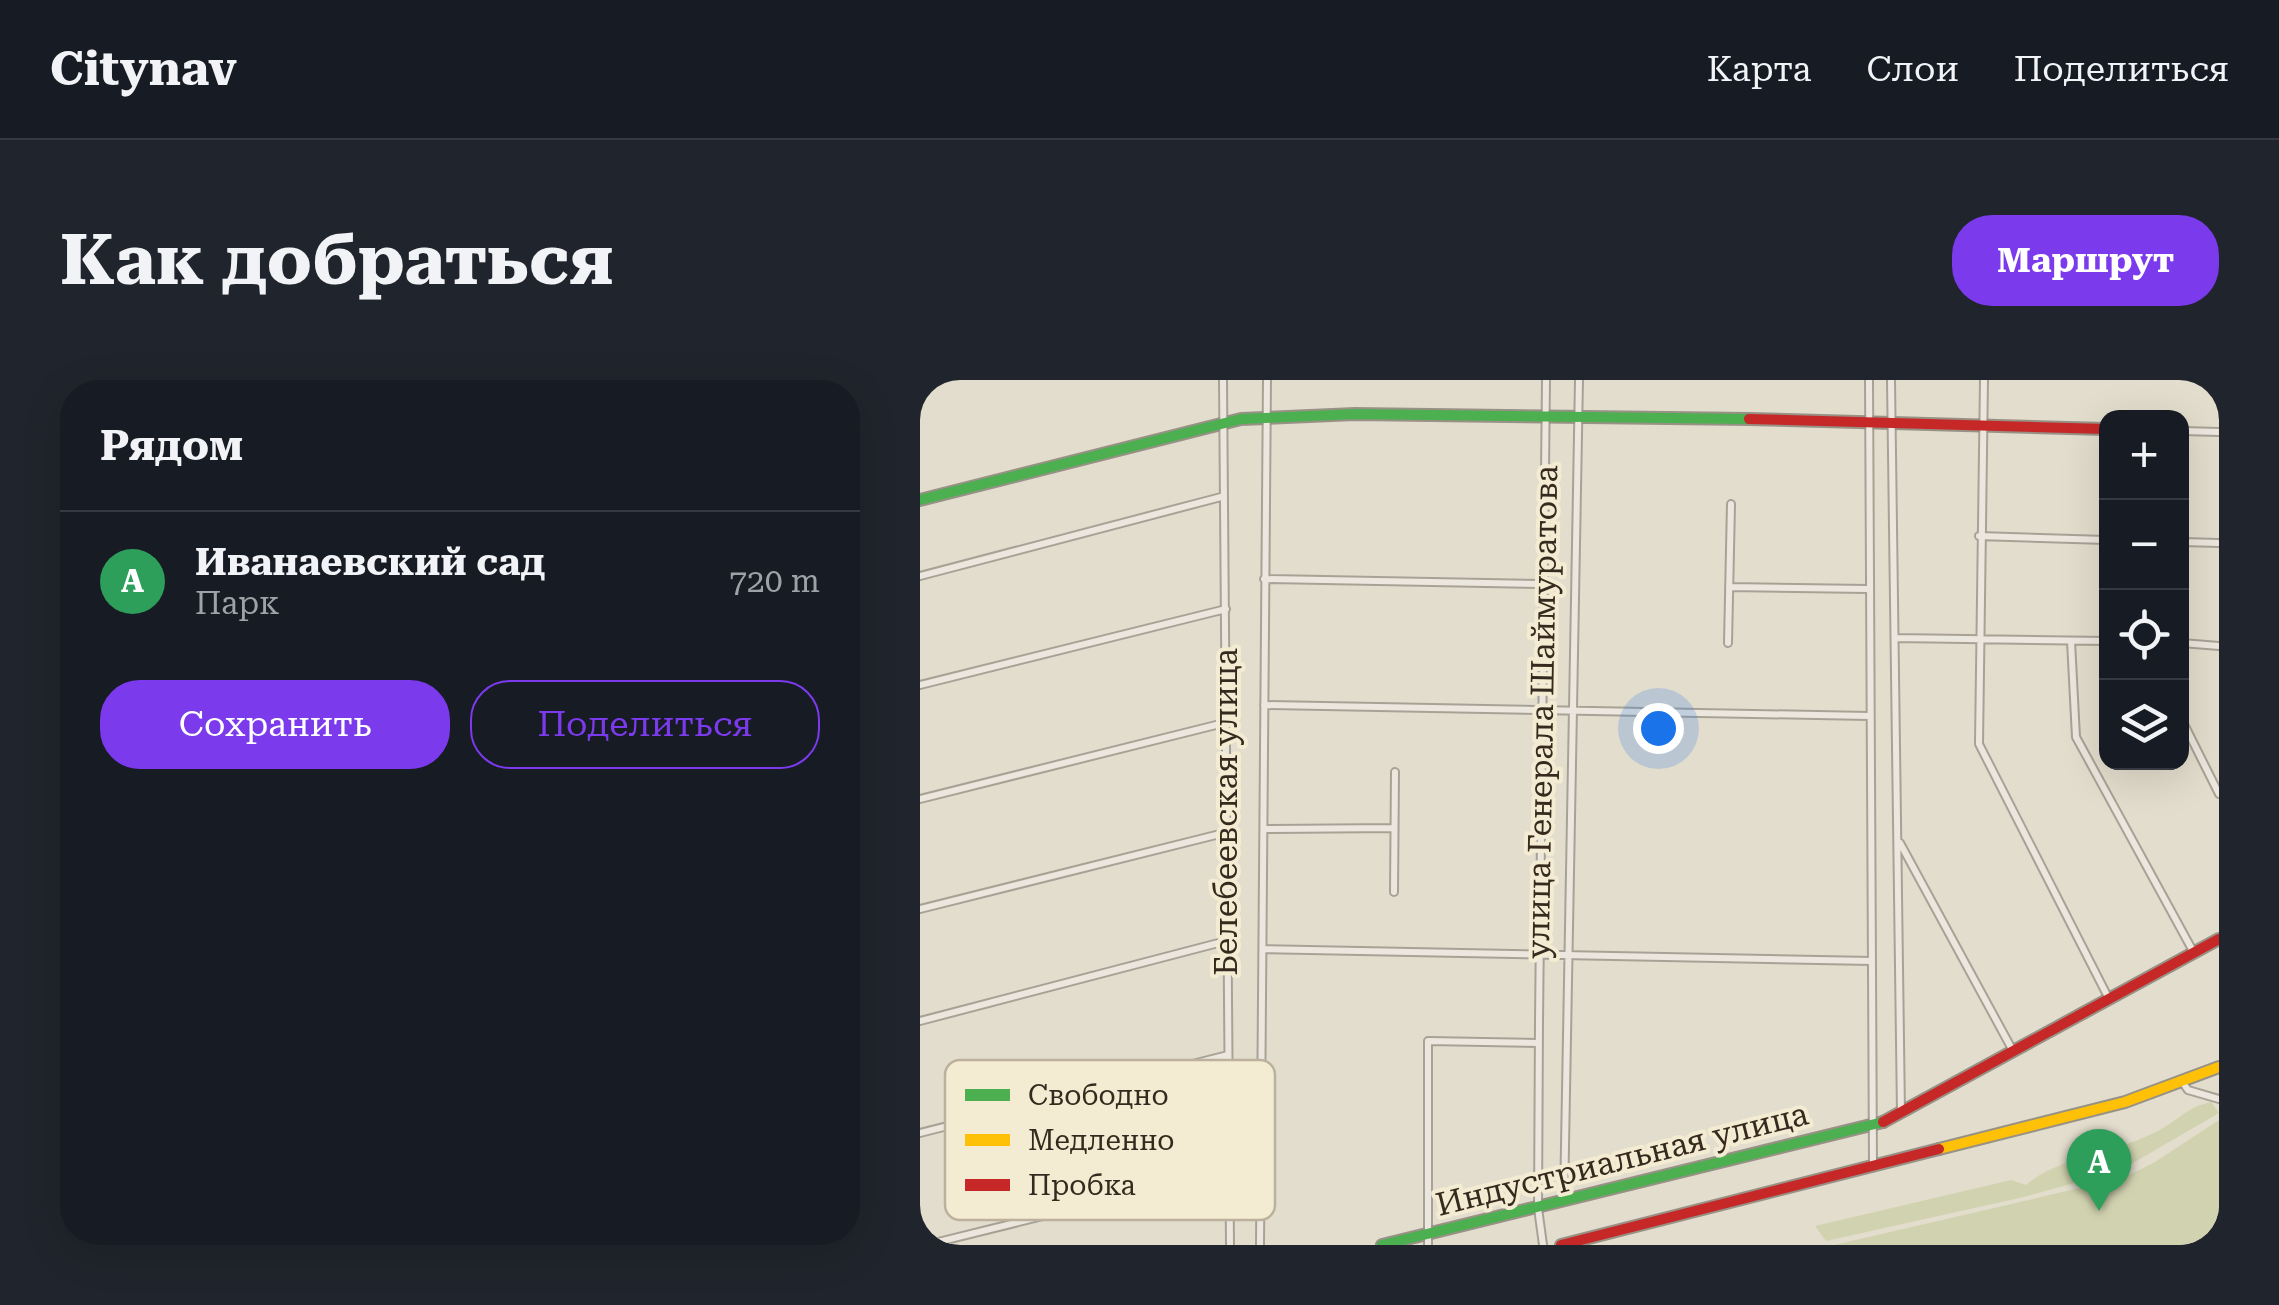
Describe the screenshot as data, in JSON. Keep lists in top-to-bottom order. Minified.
{"streets":{"street":["улица Генерала Шаймуратова","Белебеевская улица","Индустриальная улица"]},"crossings":[["улица Генерала Шаймуратова","Индустриальная улица"]],"legend":["Свободно","Медленно","Пробка"],"page":{"header":"Citynav","nav":["Карта","Слои","Поделиться"],"buttons":["Маршрут",["Сохранить","Поделиться"]],"title":"Как добраться","heading":"Рядом","map_buttons":["+","−"],"list":[{"mark":"A","name":"Иванаевский сад","note":"Парк","value":"720 m"}],"pins":"A"}}
